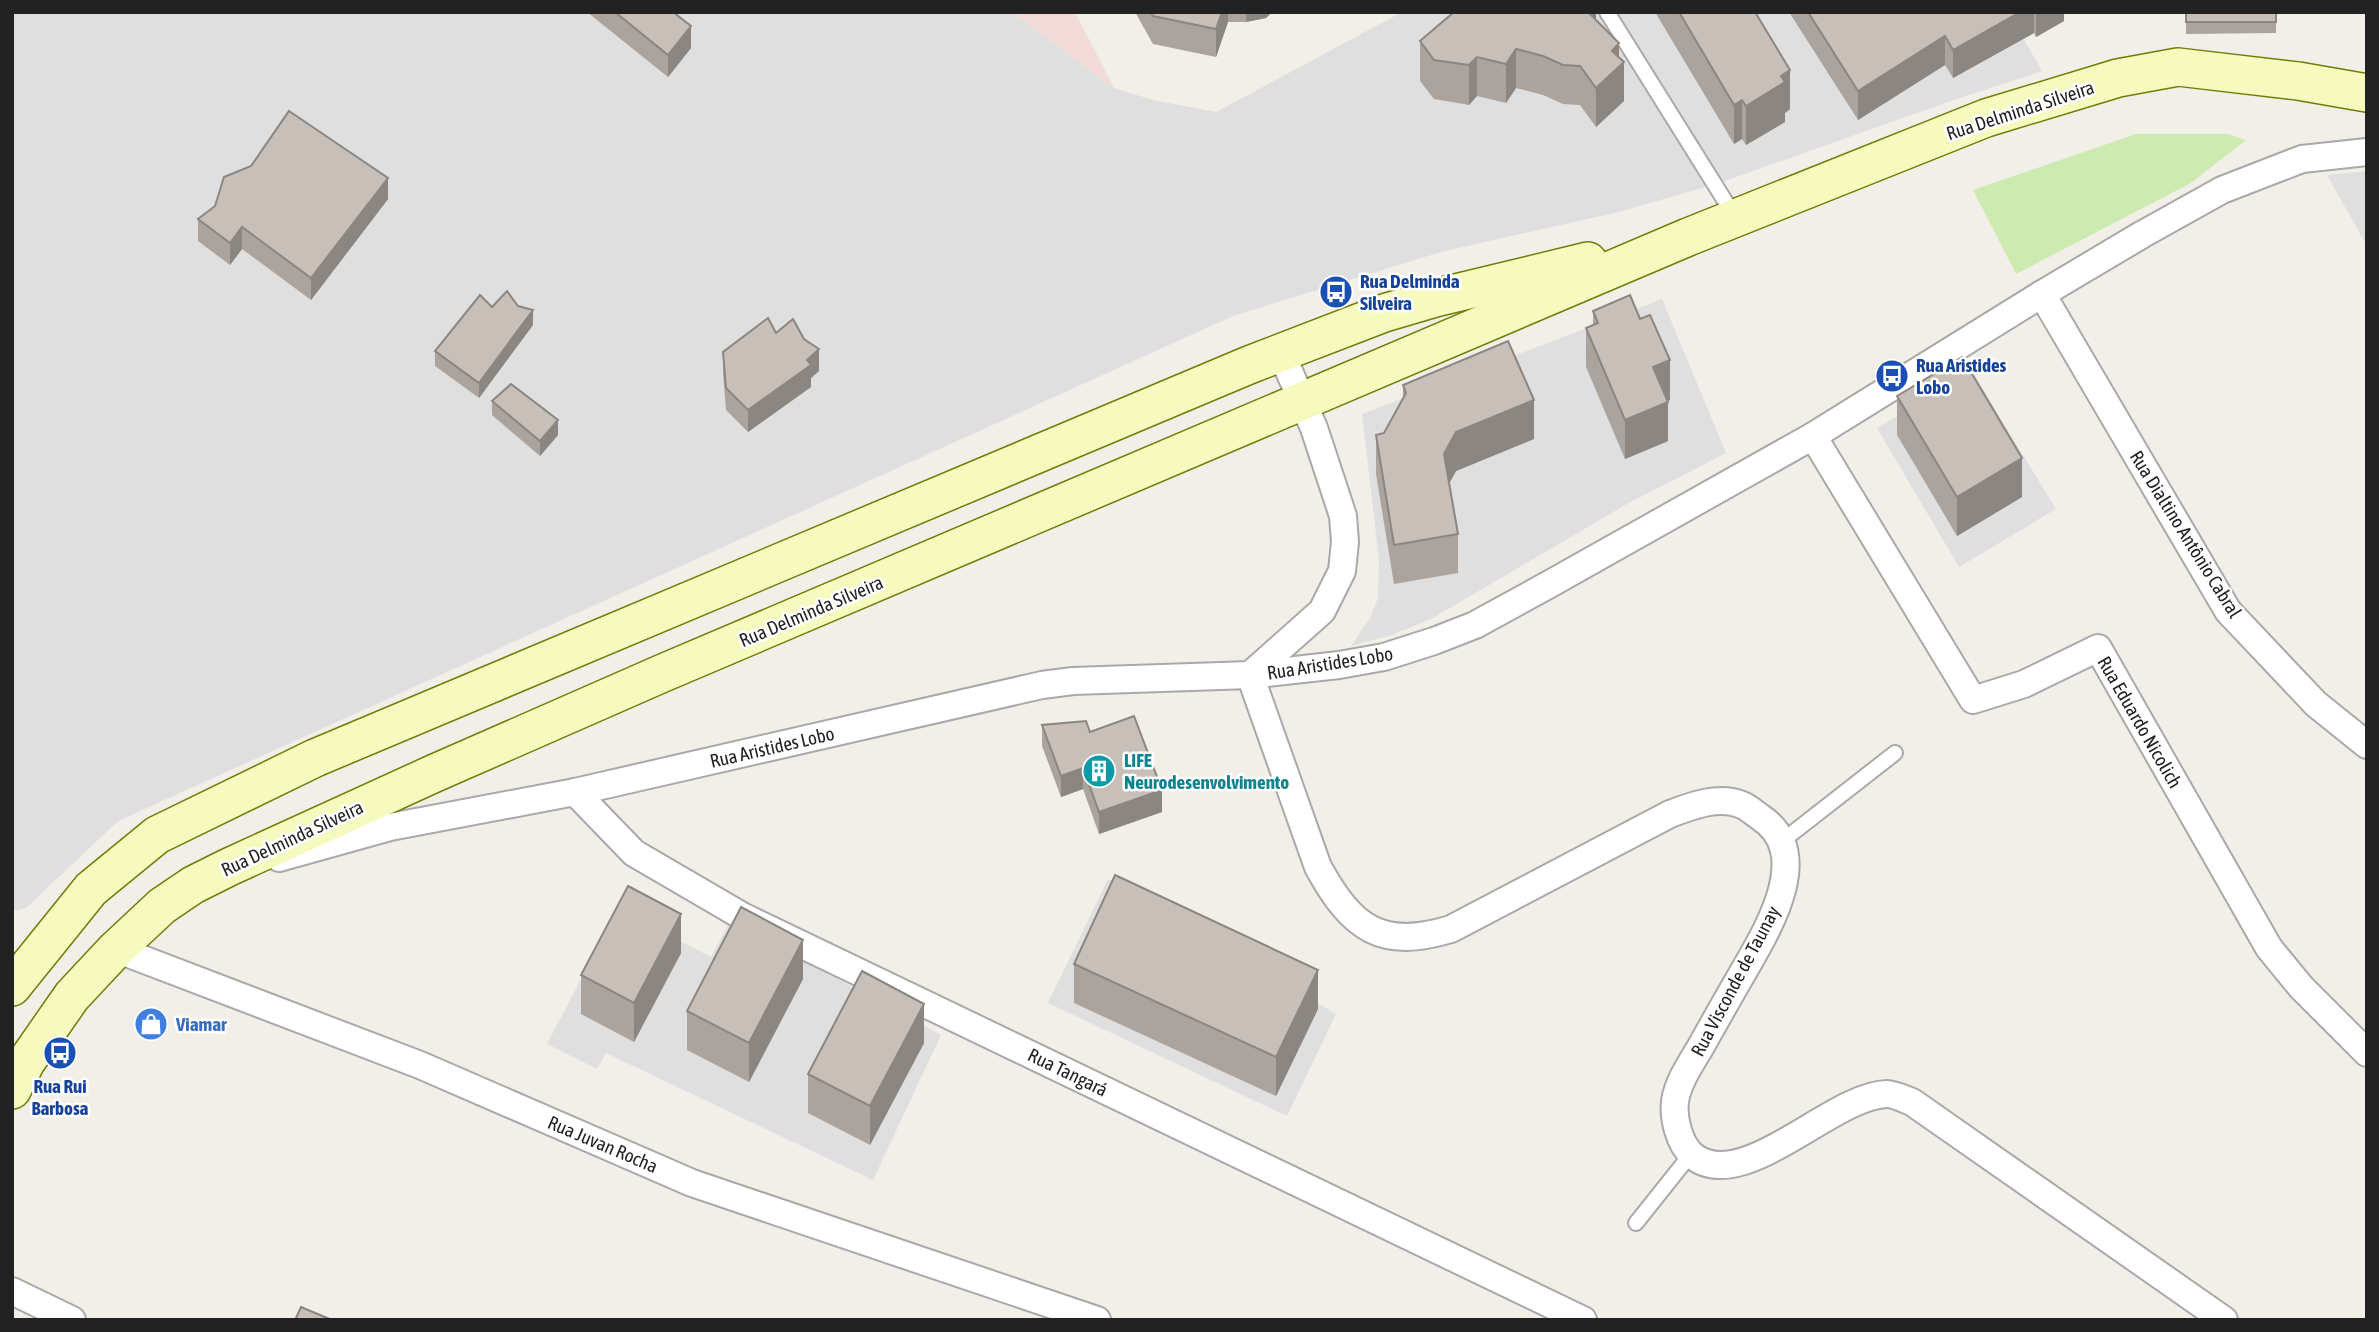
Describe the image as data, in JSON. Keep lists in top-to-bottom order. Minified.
{"streets":{"main road":["Rua Delminda Silveira"],"street":["Rua Dialtino Antônio Cabral","Rua Aristides Lobo","Rua Eduardo Nicolich","Rua Visconde de Taunay","Rua Tangará","Rua Juvan Rocha"]},"crossings":[["Rua Delminda Silveira","Rua Aristides Lobo"],["Rua Delminda Silveira","Rua Juvan Rocha"],["Rua Dialtino Antônio Cabral","Rua Aristides Lobo"],["Rua Aristides Lobo","Rua Eduardo Nicolich"],["Rua Aristides Lobo","Rua Tangará"]],"places":{"bus stop":["Rua Delminda Silveira","Rua Aristides Lobo","Rua Rui Barbosa"],"building":["LIFE Neurodesenvolvimento"],"shop":["Viamar"]}}
